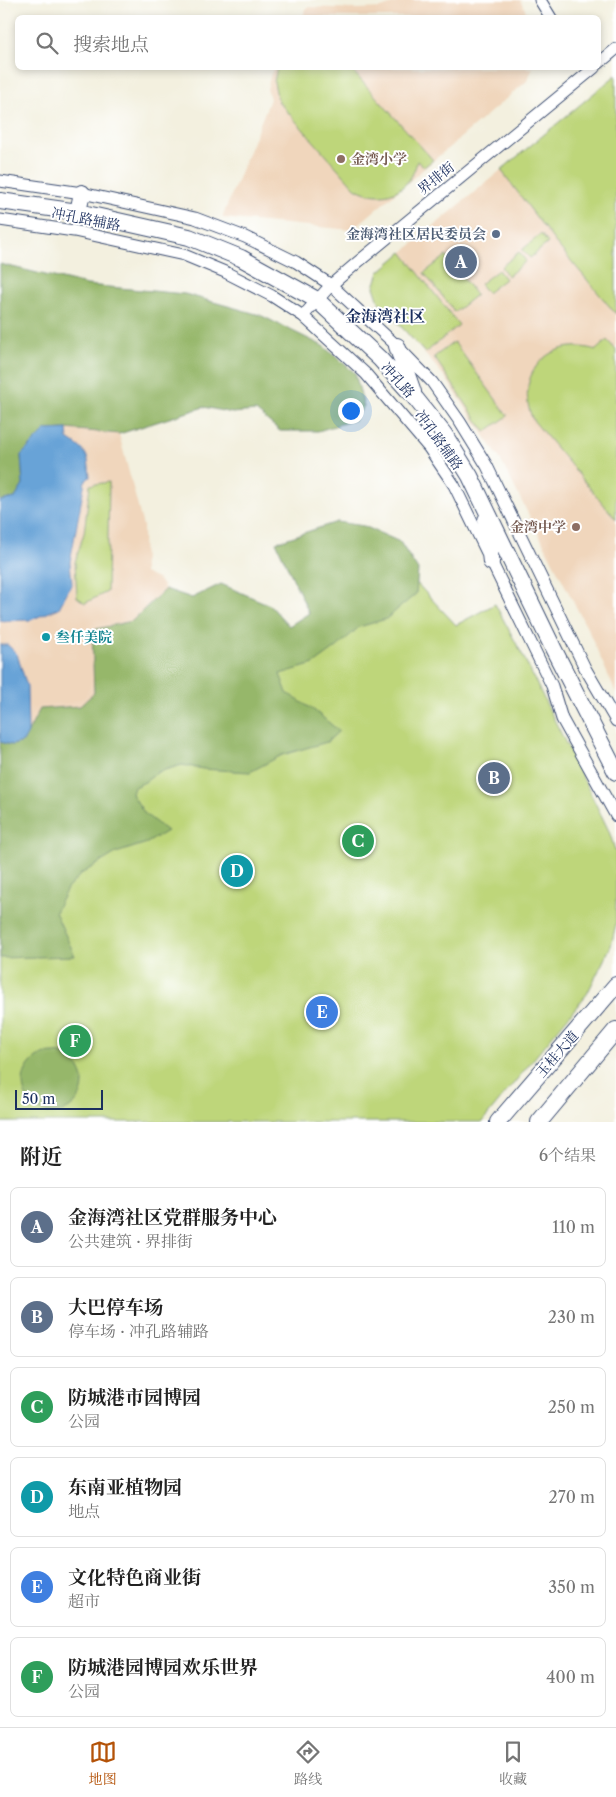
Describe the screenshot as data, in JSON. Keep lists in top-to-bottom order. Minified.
{"streets":{"main road":["冲孔路","玉桂大道"],"street":["界排街","冲孔路辅路"]},"crossings":[["界排街","冲孔路辅路"],["界排街","冲孔路"]],"districts":["金海湾社区"],"places":["金湾小学","金海湾社区居民委员会","金湾中学","叁仟美院"],"scale_bar":"50 m","page":{"search":"搜索地点","pins":["A","B","C","D","E","F"],"scale":"50 m","heading":["附近","6个结果"],"list":[{"mark":"A","name":"金海湾社区党群服务中心","note":"公共建筑 · 界排街","value":"110 m"},{"mark":"B","name":"大巴停车场","note":"停车场 · 冲孔路辅路","value":"230 m"},{"mark":"C","name":"防城港市园博园","note":"公园","value":"250 m"},{"mark":"D","name":"东南亚植物园","note":"地点","value":"270 m"},{"mark":"E","name":"文化特色商业街","note":"超市","value":"350 m"},{"mark":"F","name":"防城港园博园欢乐世界","note":"公园","value":"400 m"}],"nav":["地图","路线","收藏"]}}
